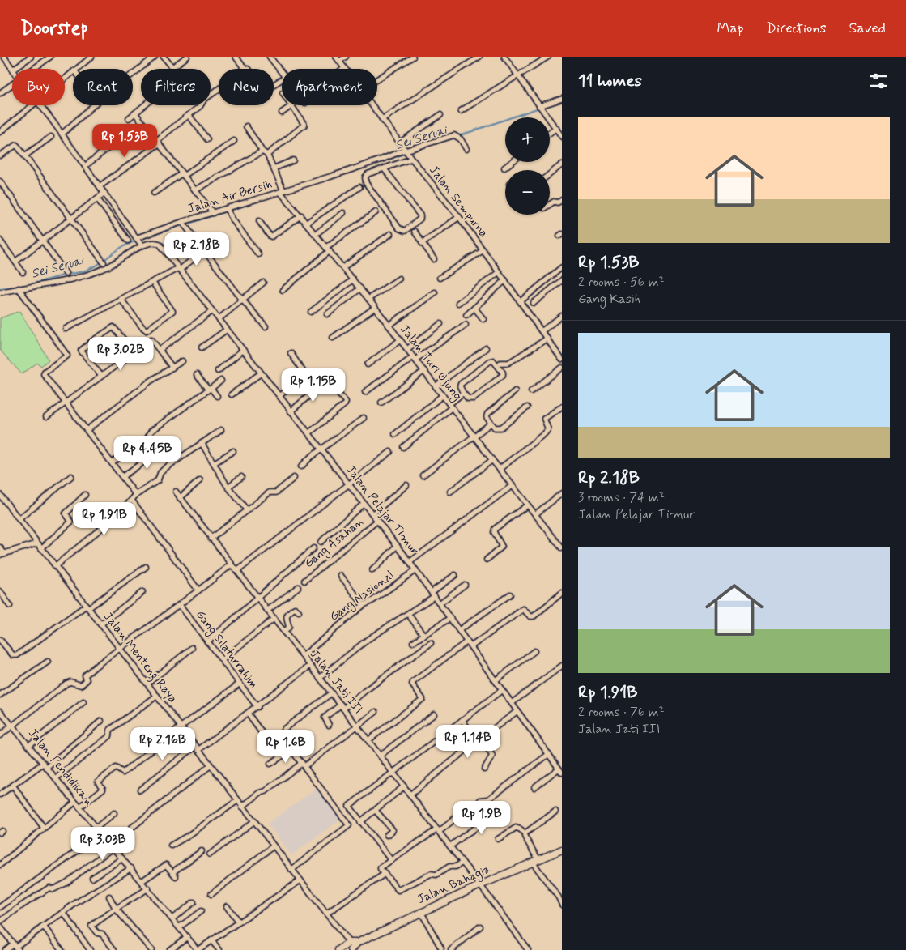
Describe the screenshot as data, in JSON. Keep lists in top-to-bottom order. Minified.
{"streets":{"main road":["Jalan Bahagia"],"street":["Jalan Air Bersih","Jalan Sempurna","Jalan Turi Ujung","Jalan Pelajar Timur","Gang Asahan","Gang Nasional","Gang Silaturrahim","Jalan Menteng Raya","Jalan Jati III","Jalan Pendidikan"]},"crossings":[["Jalan Air Bersih","Jalan Sempurna"],["Jalan Air Bersih","Jalan Turi Ujung"],["Jalan Pelajar Timur","Gang Asahan"],["Jalan Pelajar Timur","Gang Nasional"],["Gang Nasional","Jalan Jati III"],["Jalan Menteng Raya","Jalan Bahagia"],["Jalan Jati III","Jalan Bahagia"]],"water":["Sei Seruai"],"page":{"header":"Doorstep","nav":["Map","Directions","Saved"],"heading":"11 homes","chip":["Buy","Rent","Filters","New","Apartment"],"list":[{"name":"Rp 1.53B","note":"2 rooms · 56 m² · Gang Kasih"},{"name":"Rp 2.18B","note":"3 rooms · 74 m² · Jalan Pelajar Timur"},{"name":"Rp 1.91B","note":"2 rooms · 76 m² · Jalan Jati III"}],"map_buttons":["+","−"],"price":["Rp 1.53B","Rp 2.18B","Rp 3.02B","Rp 1.15B","Rp 4.45B","Rp 1.91B","Rp 1.14B","Rp 2.16B","Rp 1.6B","Rp 1.9B","Rp 3.03B"]}}
